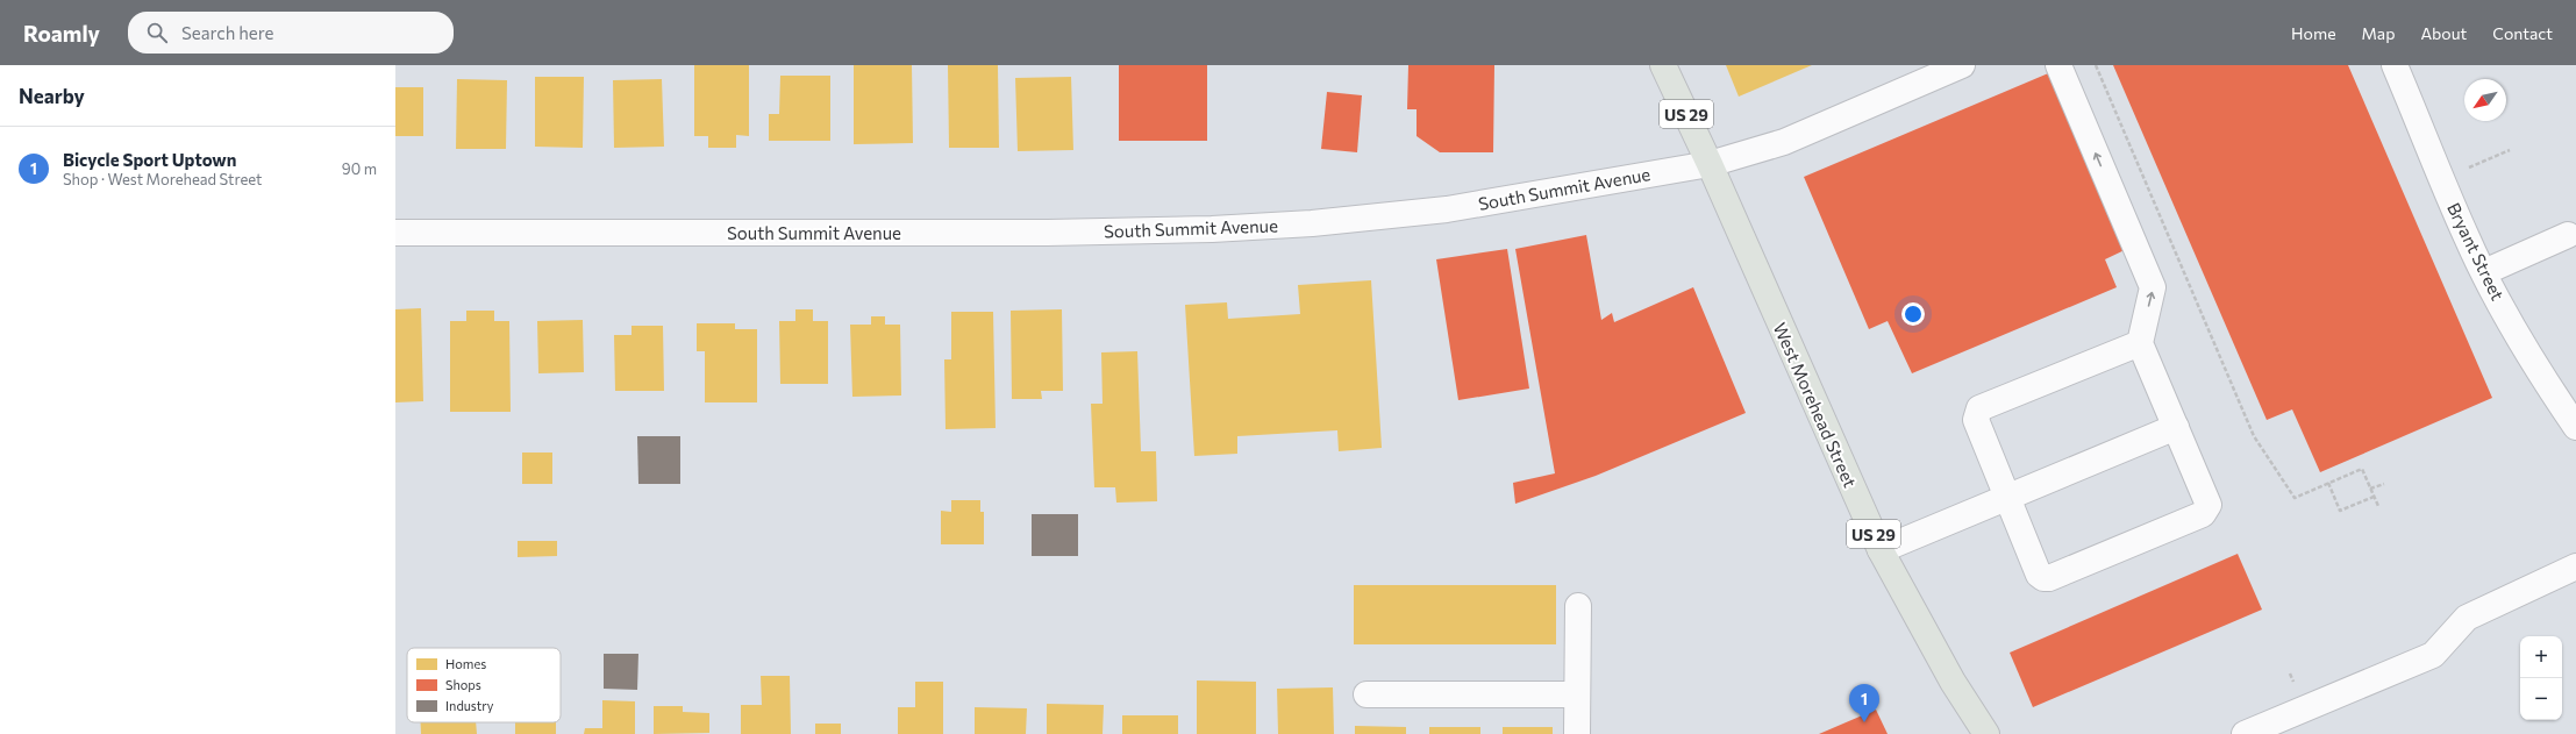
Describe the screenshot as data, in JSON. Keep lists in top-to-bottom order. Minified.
{"streets":{"main road":["US 29","West Morehead Street"],"street":["South Summit Avenue","Bryant Street"]},"crossings":[["South Summit Avenue","West Morehead Street"]],"legend":["Homes","Shops","Industry"],"north":"bottom left","page":{"header":"Roamly","search":"Search here","nav":["Home","Map","About","Contact"],"heading":"Nearby","list":[{"mark":"1","name":"Bicycle Sport Uptown","note":"Shop · West Morehead Street","value":"90 m"}],"map_buttons":["+","−"],"pins":"1"}}
